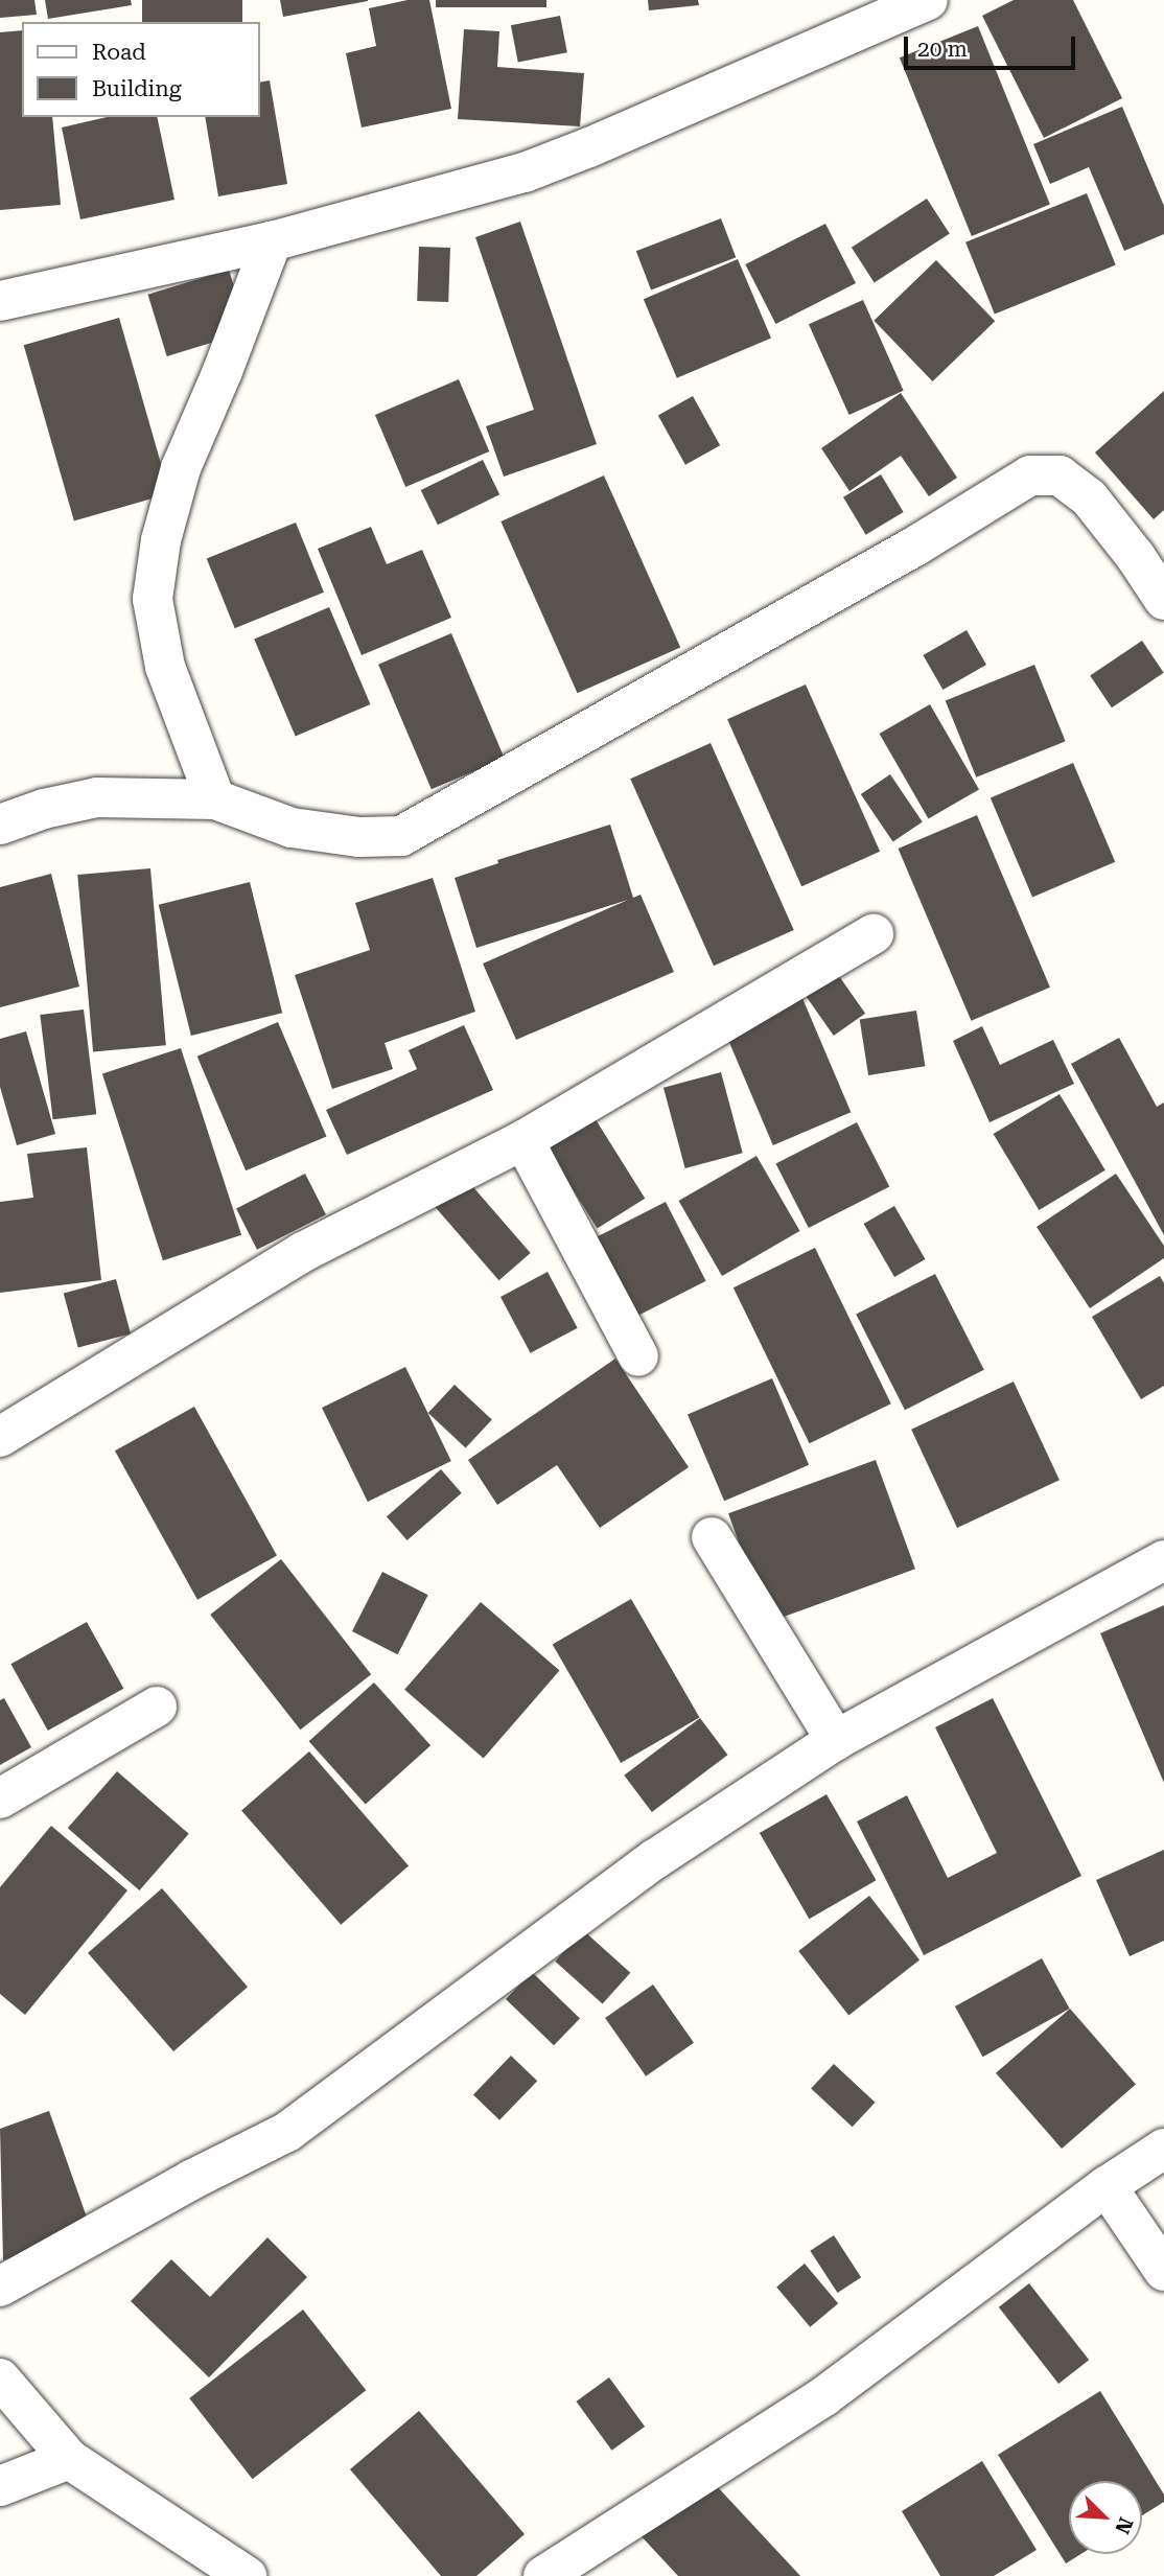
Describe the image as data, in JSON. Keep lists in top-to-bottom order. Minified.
{"legend":["Road","Building"],"scale_bar":"20 m","north":"bottom right"}
